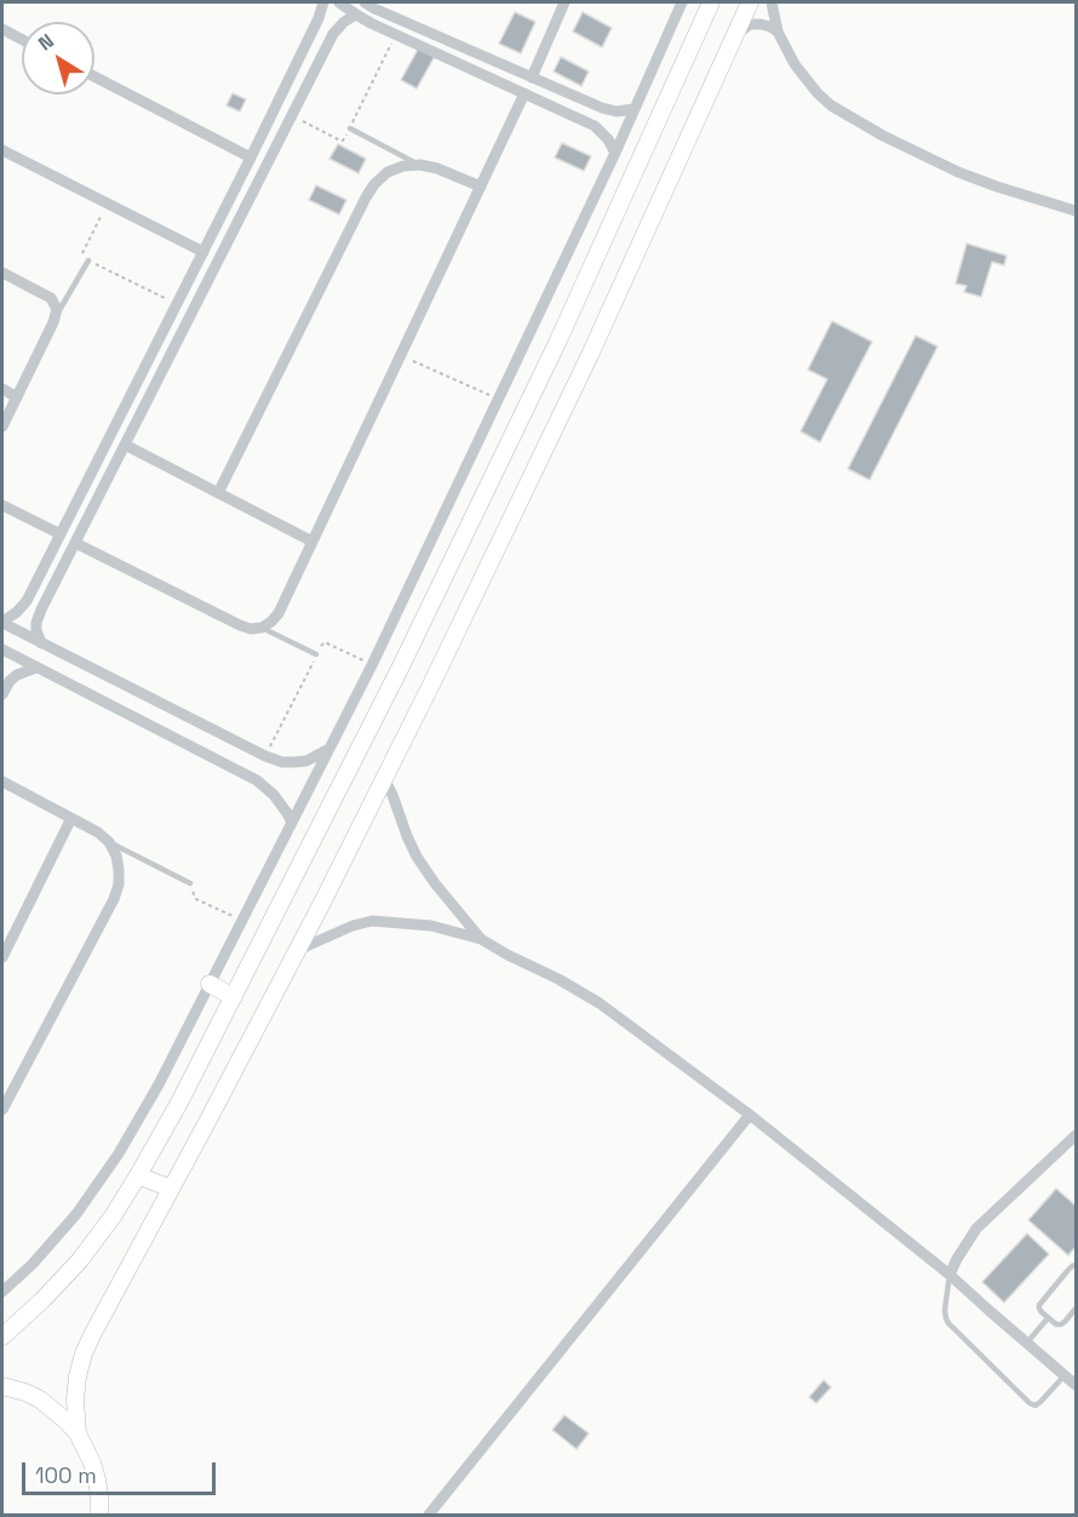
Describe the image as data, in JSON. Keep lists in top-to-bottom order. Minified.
{"scale_bar":"100 m","north":"top left"}
